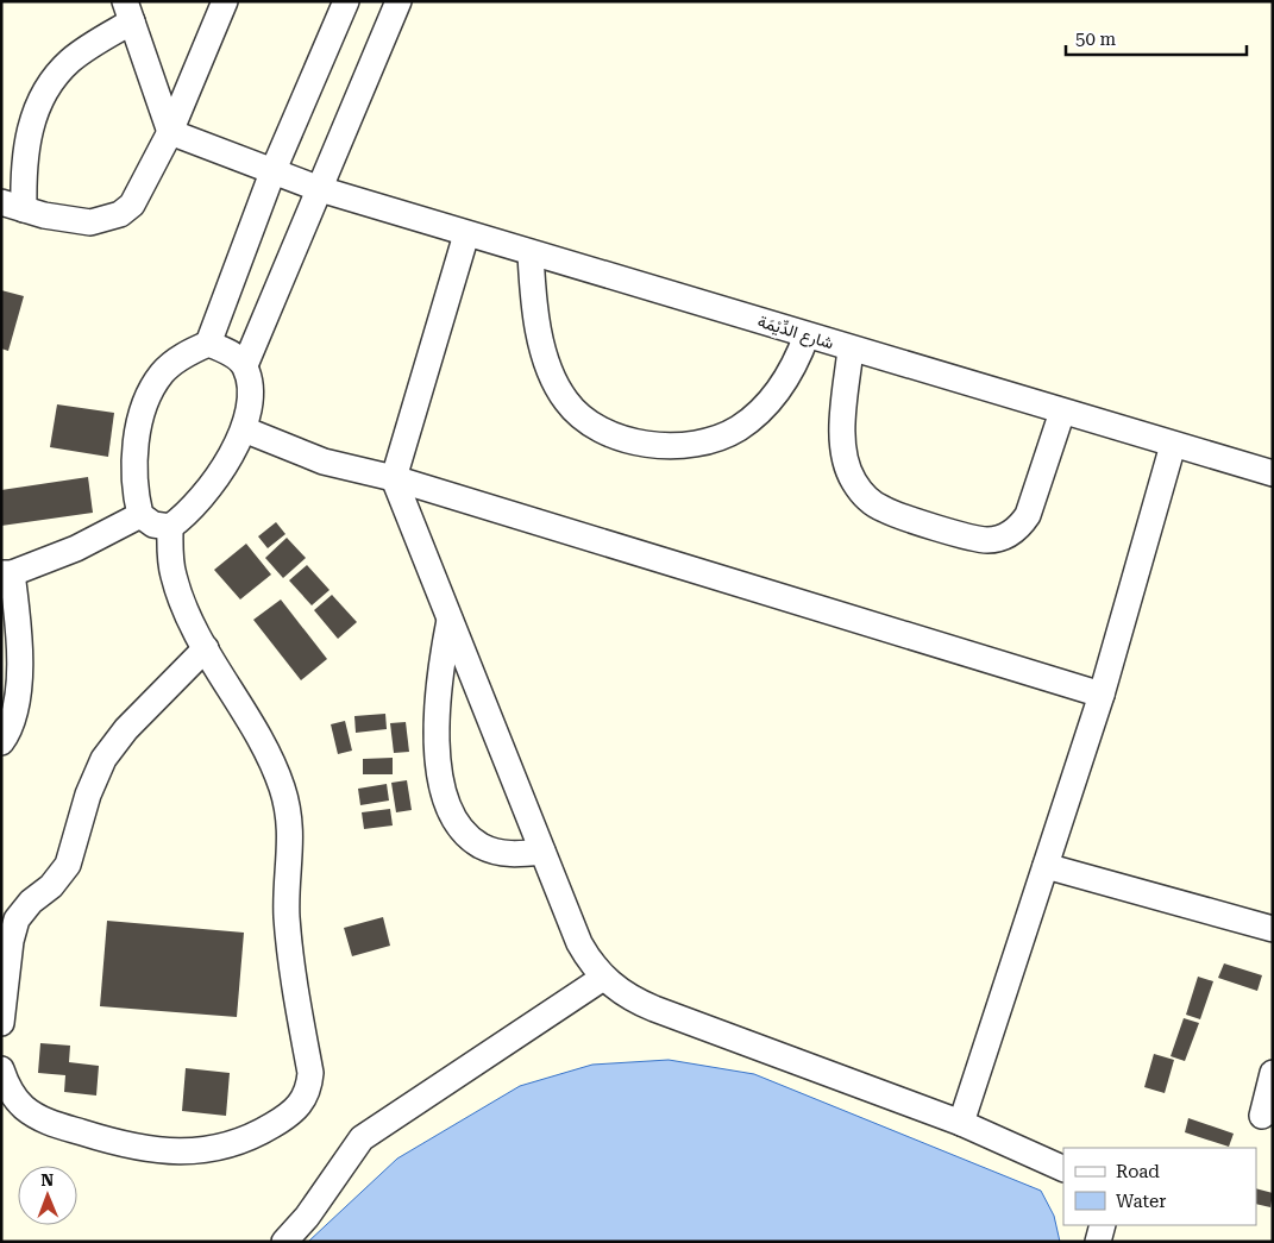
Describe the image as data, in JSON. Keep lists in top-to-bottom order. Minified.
{"streets":{"lane":["شارع الدِّيْمَة"]},"legend":["Road","Water"],"scale_bar":"50 m","north":"top"}
